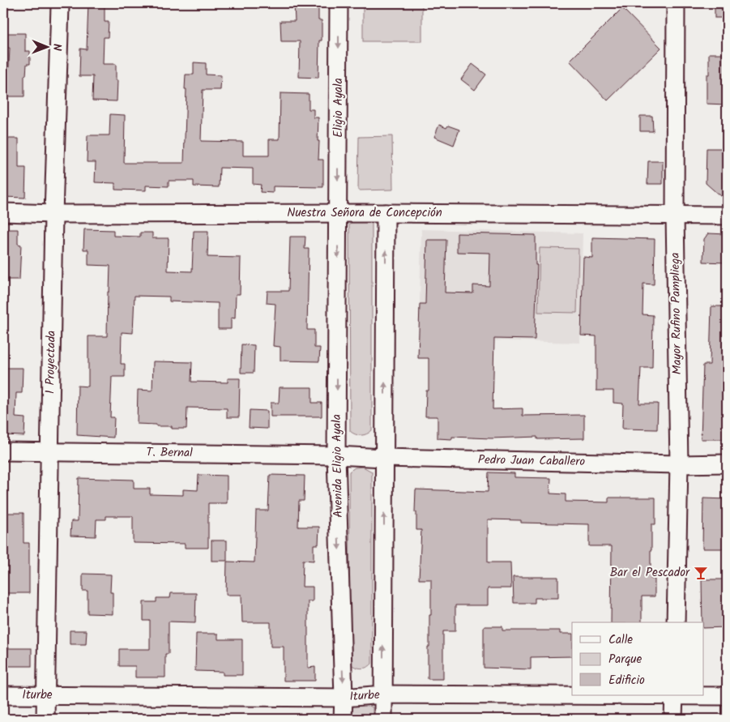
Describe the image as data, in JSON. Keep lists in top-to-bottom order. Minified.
{"streets":{"street":["Eligio Ayala","Nuestra Señora de Concepción","Mayor Rufino Pampliega","1 Proyectada","T. Bernal","Pedro Juan Caballero","Avenida Eligio Ayala","Iturbe"]},"crossings":[["Eligio Ayala","Nuestra Señora de Concepción"],["Eligio Ayala","Avenida Eligio Ayala"],["Nuestra Señora de Concepción","Mayor Rufino Pampliega"],["Nuestra Señora de Concepción","1 Proyectada"],["Nuestra Señora de Concepción","Avenida Eligio Ayala"],["Mayor Rufino Pampliega","Pedro Juan Caballero"],["1 Proyectada","T. Bernal"],["1 Proyectada","Iturbe"],["T. Bernal","Pedro Juan Caballero"],["T. Bernal","Avenida Eligio Ayala"],["Pedro Juan Caballero","Avenida Eligio Ayala"],["Avenida Eligio Ayala","Iturbe"]],"one_way":["Eligio Ayala"],"places":{"bar":["Bar el Pescador"]},"legend":["Calle","Parque","Edificio"],"north":"right"}
